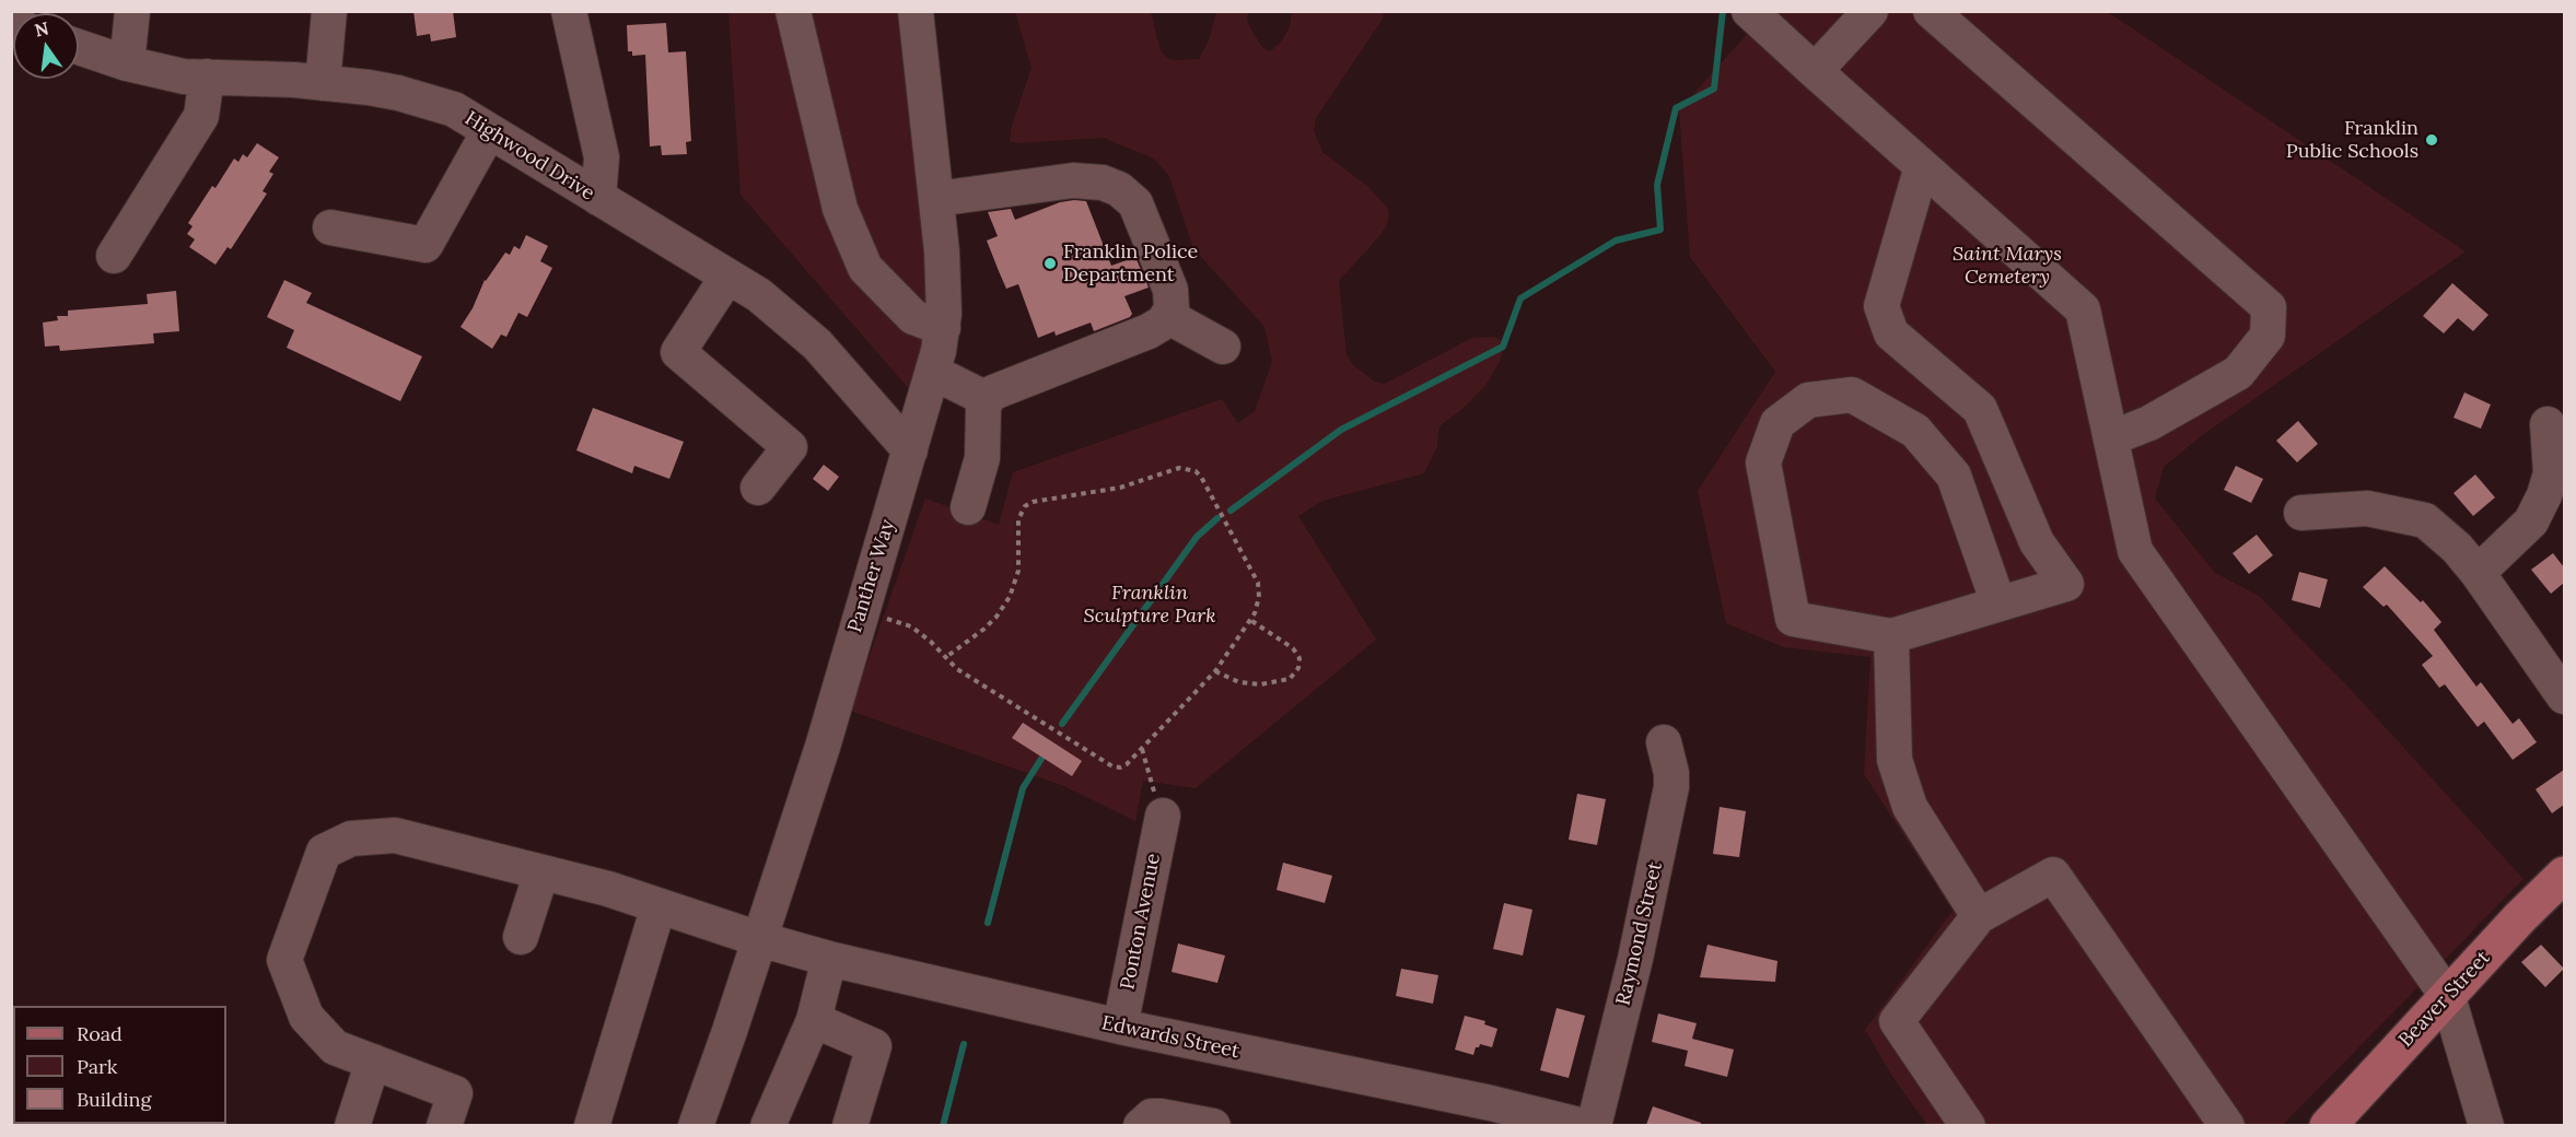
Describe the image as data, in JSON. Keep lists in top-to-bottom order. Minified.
{"streets":{"main road":["Beaver Street"],"street":["Highwood Drive","Panther Way","Ponton Avenue","Raymond Street","Edwards Street"]},"crossings":[["Highwood Drive","Panther Way"],["Panther Way","Edwards Street"],["Ponton Avenue","Edwards Street"]],"parks":["Saint Marys Cemetery","Franklin Sculpture Park"],"places":["Franklin Public Schools","Franklin Police Department"],"legend":["Road","Park","Building"],"north":"top"}
